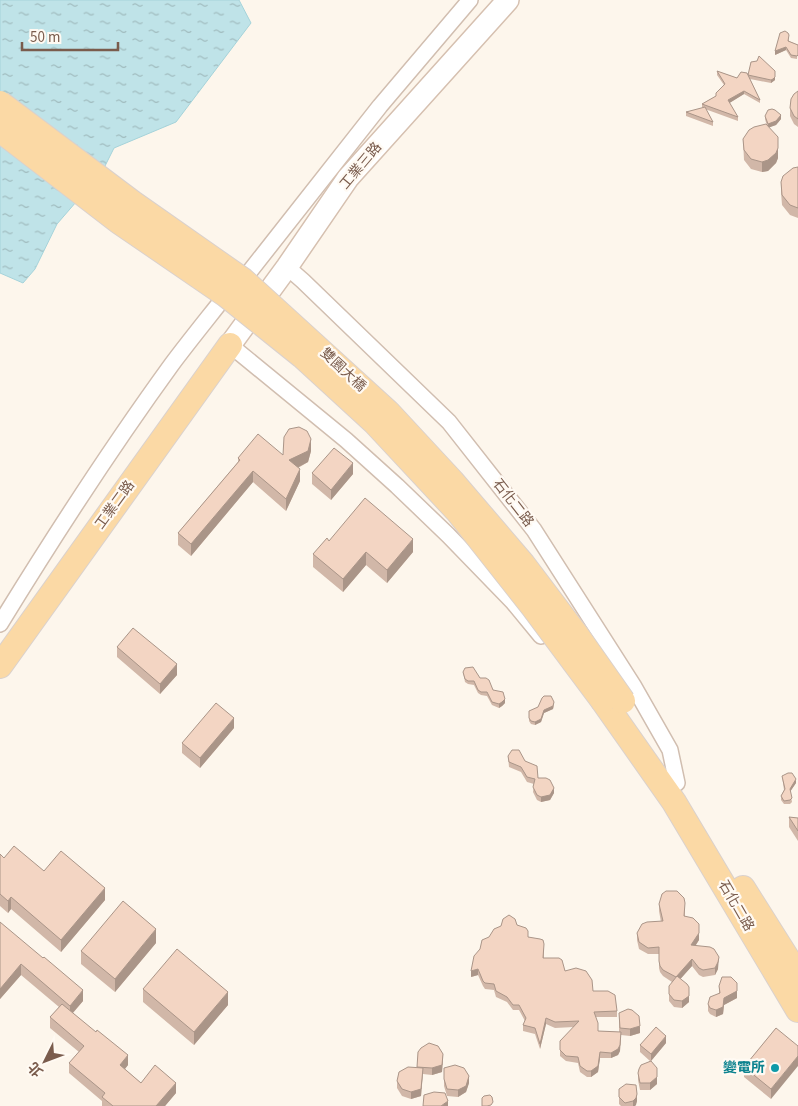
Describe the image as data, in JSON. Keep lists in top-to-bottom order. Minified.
{"streets":{"main road":["雙園大橋","石化二路","工業二路"],"street":["工業三路"]},"crossings":[["工業三路","石化二路"],["工業三路","工業二路"],["雙園大橋","石化二路"],["石化二路","工業二路"]],"places":["變電所"],"scale_bar":"50 m","north":"bottom left"}
